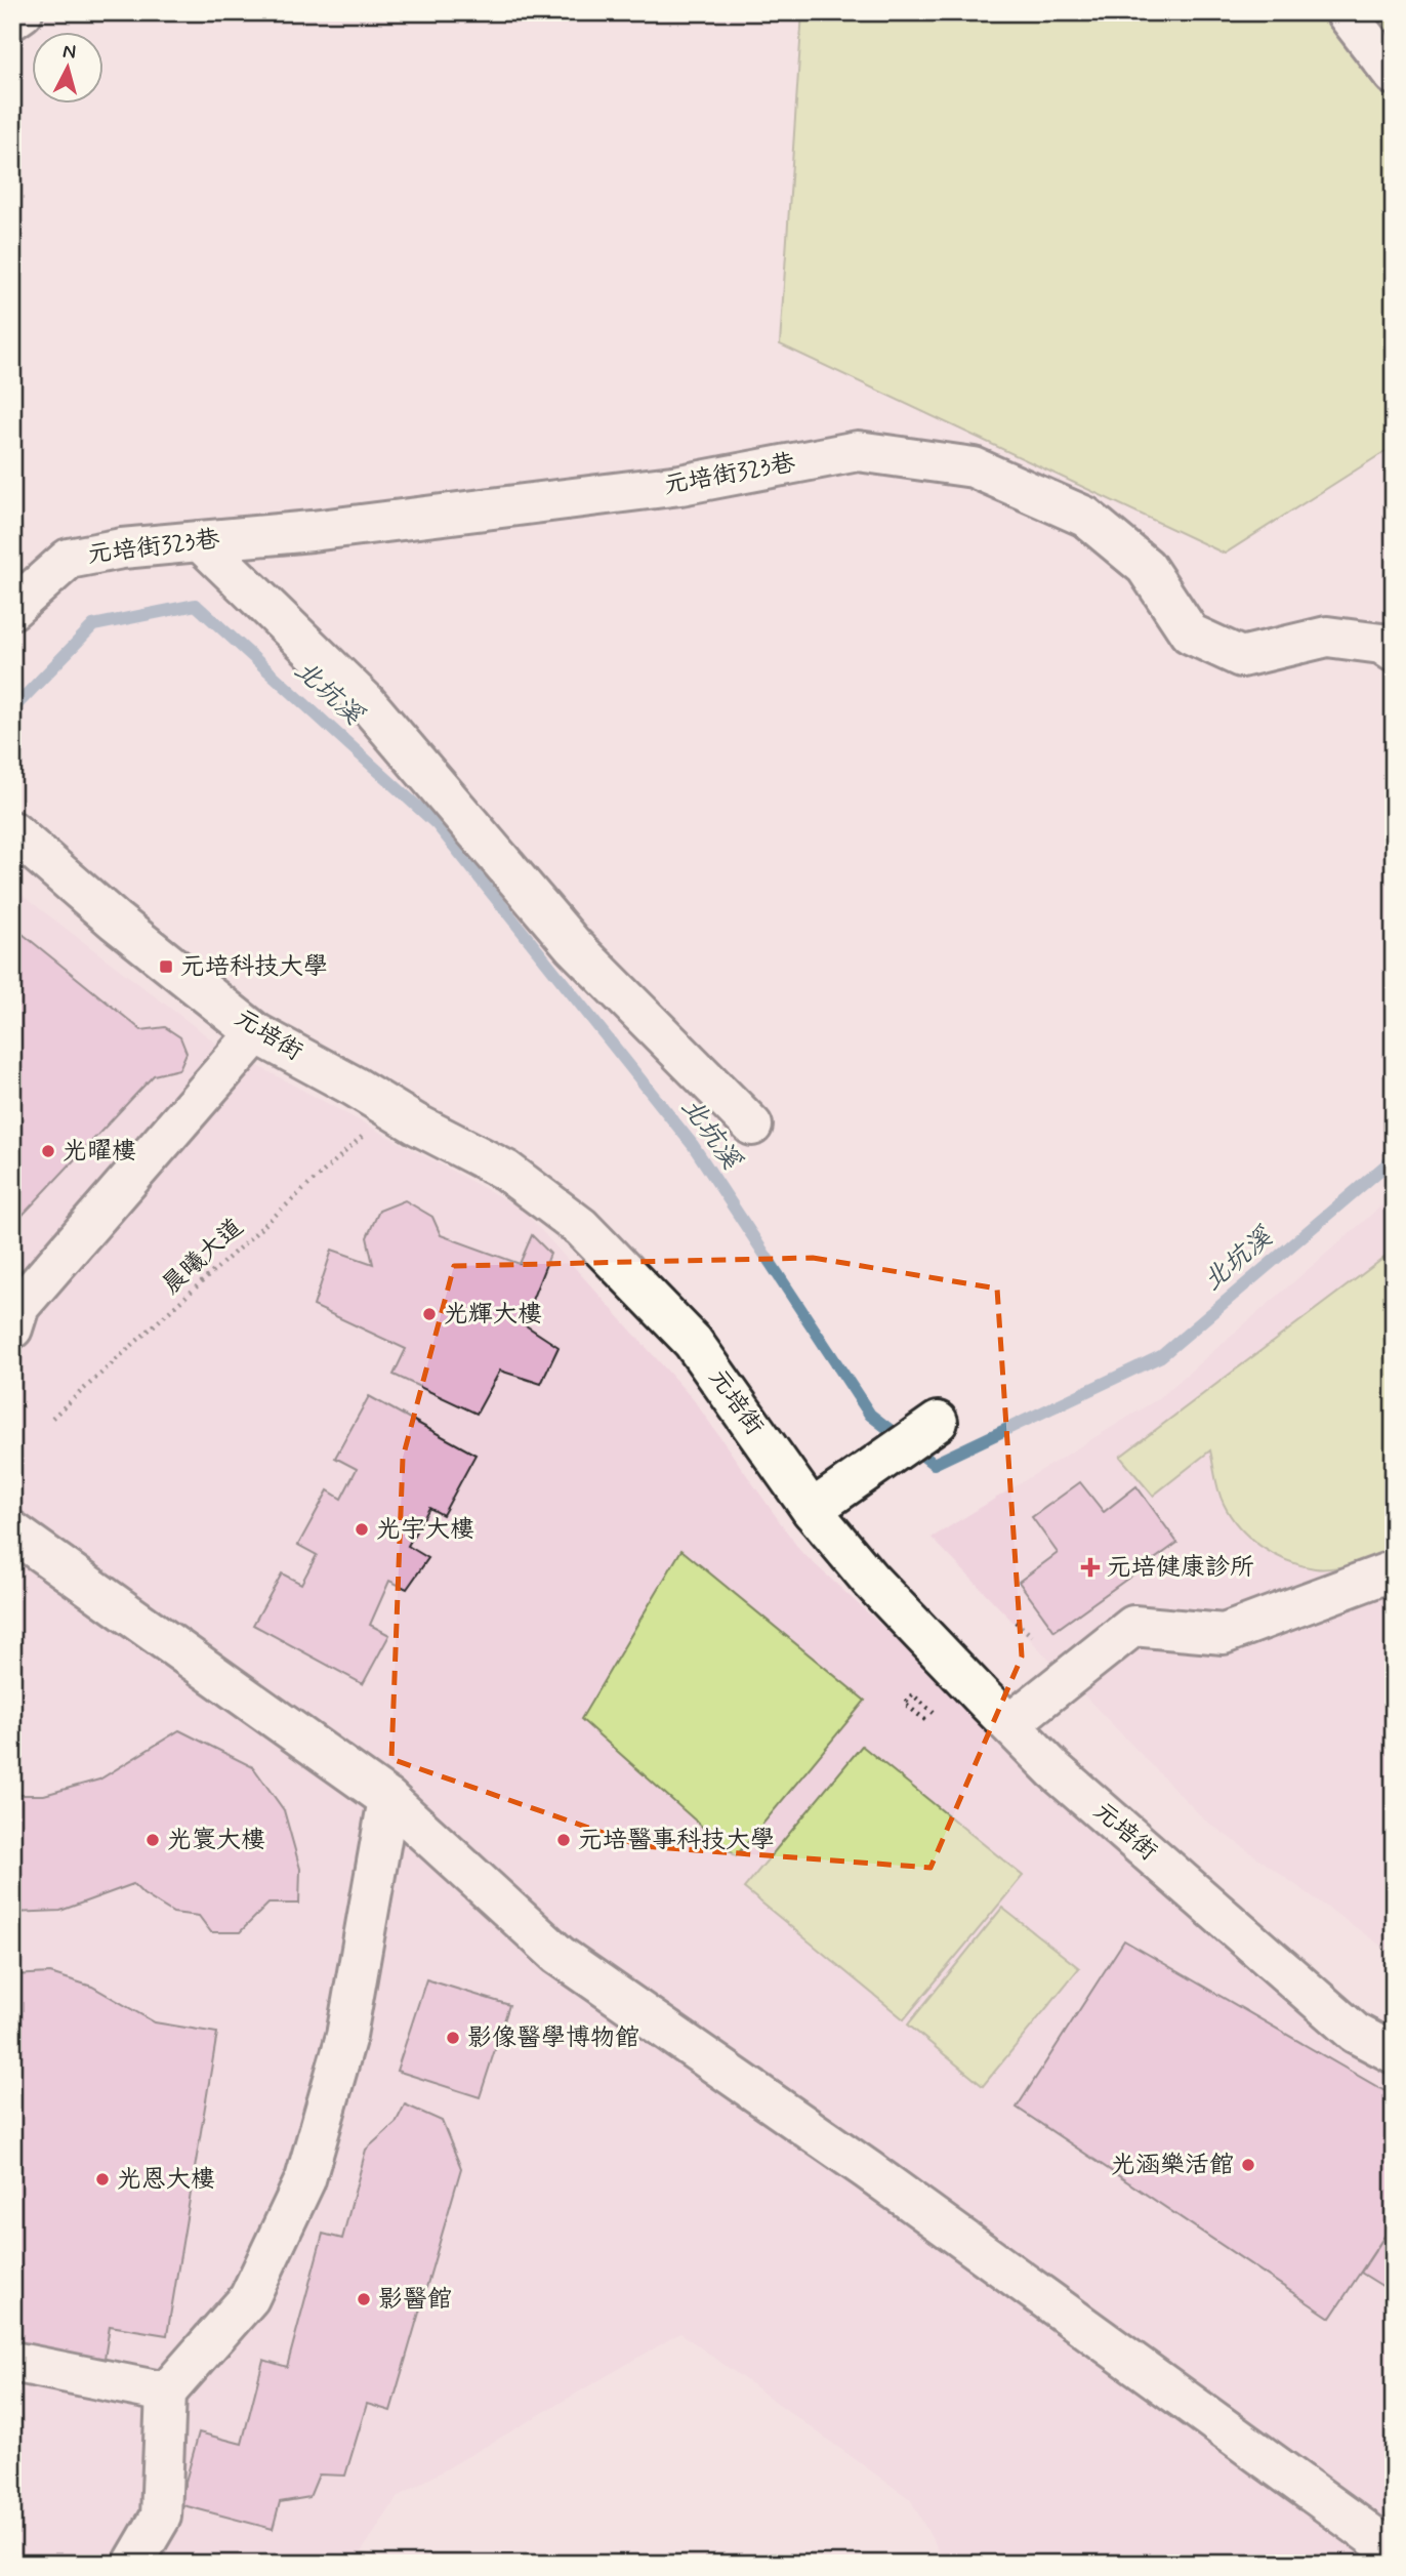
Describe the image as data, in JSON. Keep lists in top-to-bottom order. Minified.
{"streets":{"street":["元培街323巷","元培街"],"path":["晨曦大道"]},"water":["北坑溪"],"places":{"transit":["元培科技大學"],"other":["光曜樓","光輝大樓","光宇大樓","光寰大樓","元培醫事科技大學","影像醫學博物館","光涵樂活館","光恩大樓","影醫館"],"health":["元培健康診所"]},"north":"top"}
